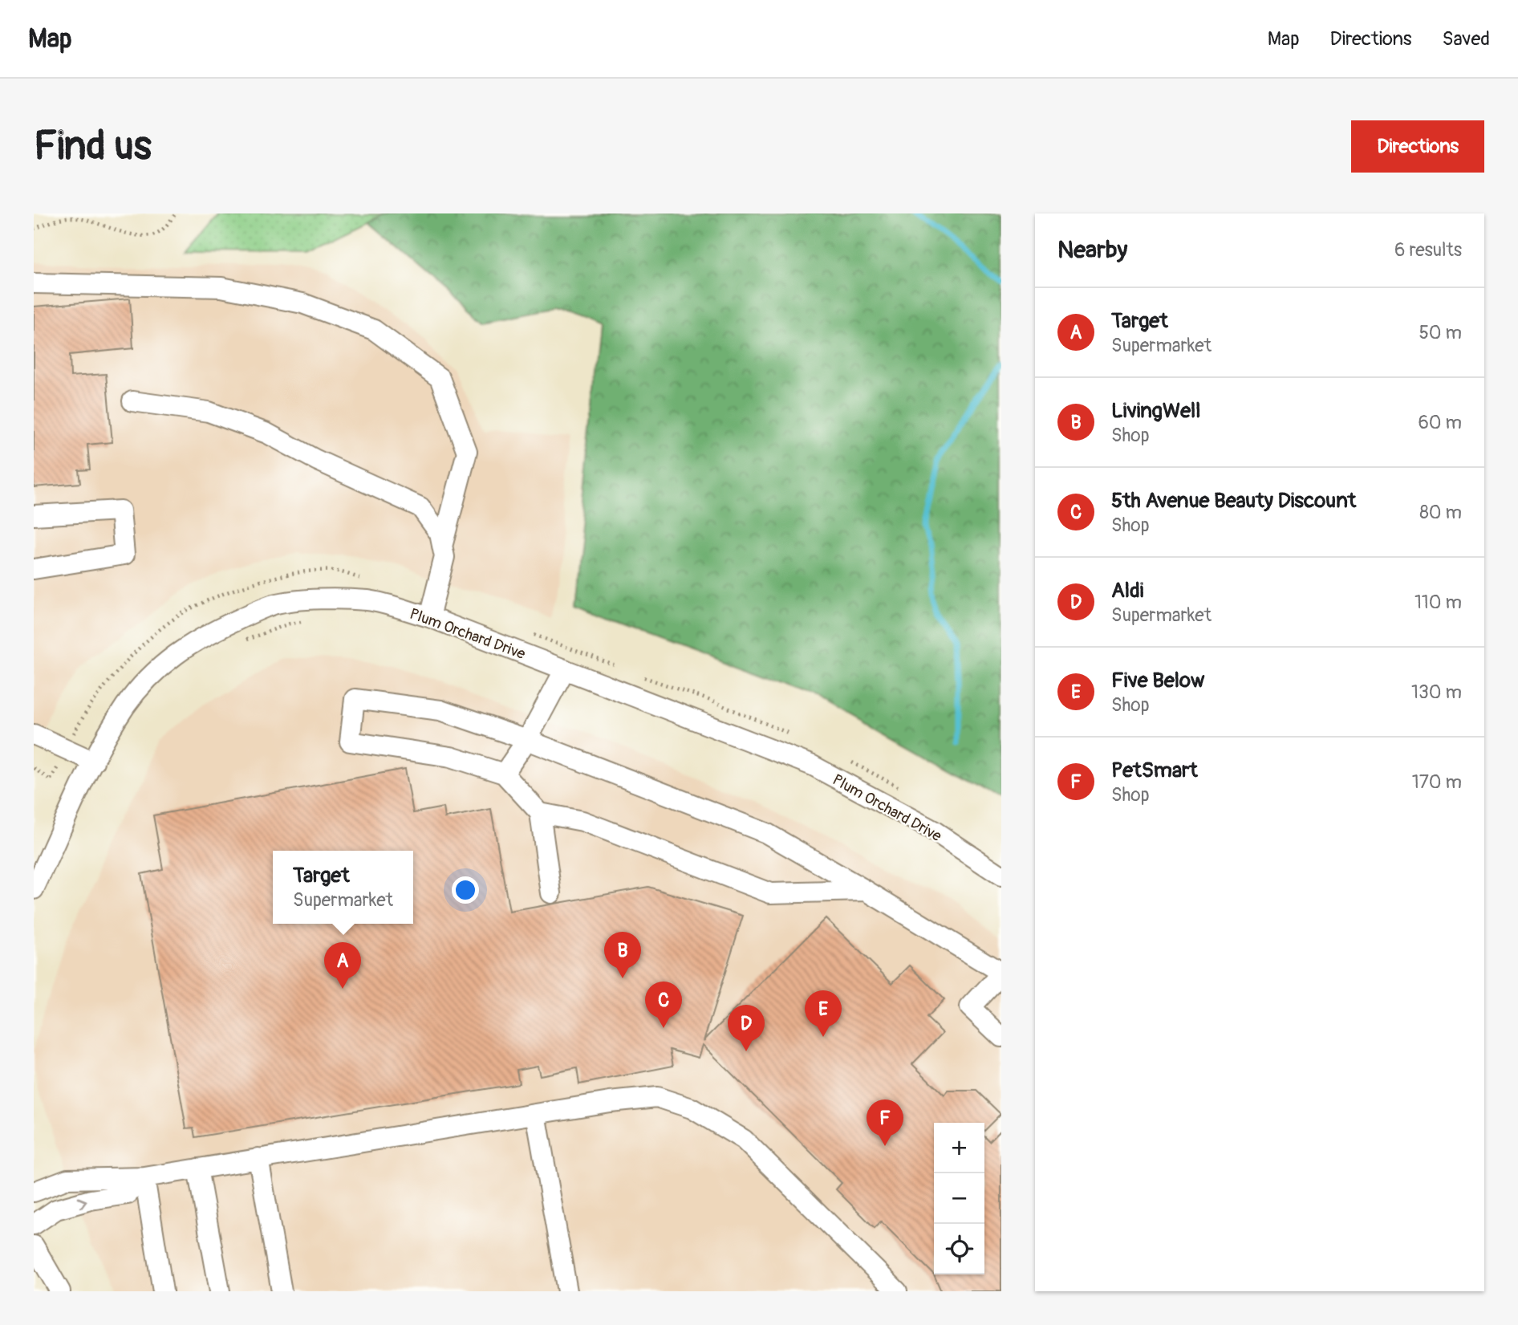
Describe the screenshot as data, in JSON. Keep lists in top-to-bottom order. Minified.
{"streets":{"street":["Plum Orchard Drive"]},"page":{"header":"Map","nav":["Map","Directions","Saved"],"buttons":"Directions","title":"Find us","heading":["Nearby","6 results"],"list":[{"mark":"A","name":"Target","note":"Supermarket","value":"50 m"},{"mark":"B","name":"LivingWell","note":"Shop","value":"60 m"},{"mark":"C","name":"5th Avenue Beauty Discount","note":"Shop","value":"80 m"},{"mark":"D","name":"Aldi","note":"Supermarket","value":"110 m"},{"mark":"E","name":"Five Below","note":"Shop","value":"130 m"},{"mark":"F","name":"PetSmart","note":"Shop","value":"170 m"}],"popup":["Target","Supermarket"],"pins":["B","A","C","E","D","F"],"map_buttons":["+","−"]}}
